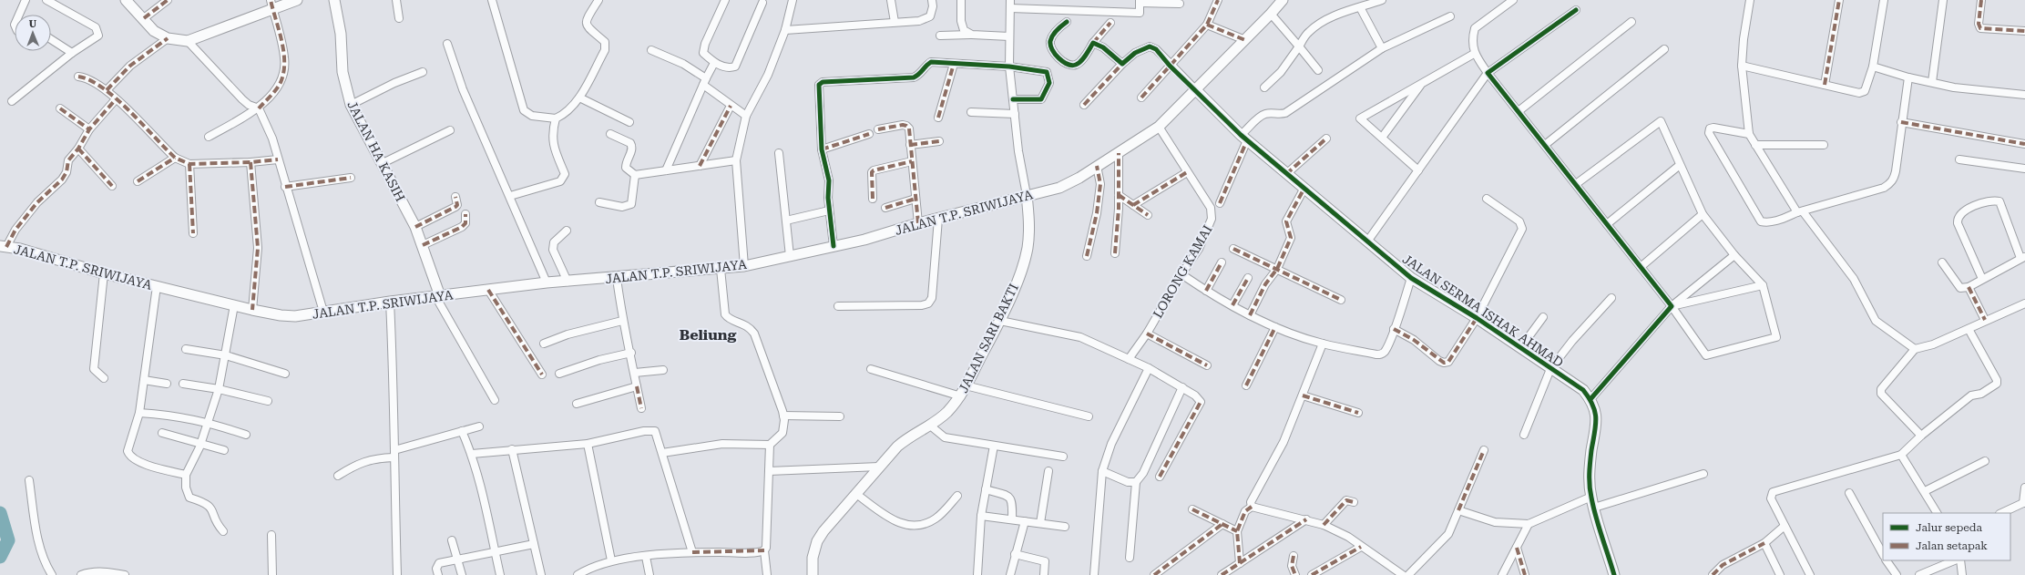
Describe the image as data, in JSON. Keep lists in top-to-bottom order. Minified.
{"streets":{"main road":["JALAN HA KASIH","JALAN T.P. SRIWIJAYA","JALAN SERMA ISHAK AHMAD","JALAN SARI BAKTI"],"street":["LORONG KAMAI"]},"crossings":[["JALAN HA KASIH","JALAN T.P. SRIWIJAYA"],["JALAN T.P. SRIWIJAYA","LORONG KAMAI"],["JALAN T.P. SRIWIJAYA","JALAN SERMA ISHAK AHMAD"],["JALAN T.P. SRIWIJAYA","JALAN SARI BAKTI"]],"districts":["Beliung"],"legend":["Jalur sepeda","Jalan setapak"],"north":"top"}
